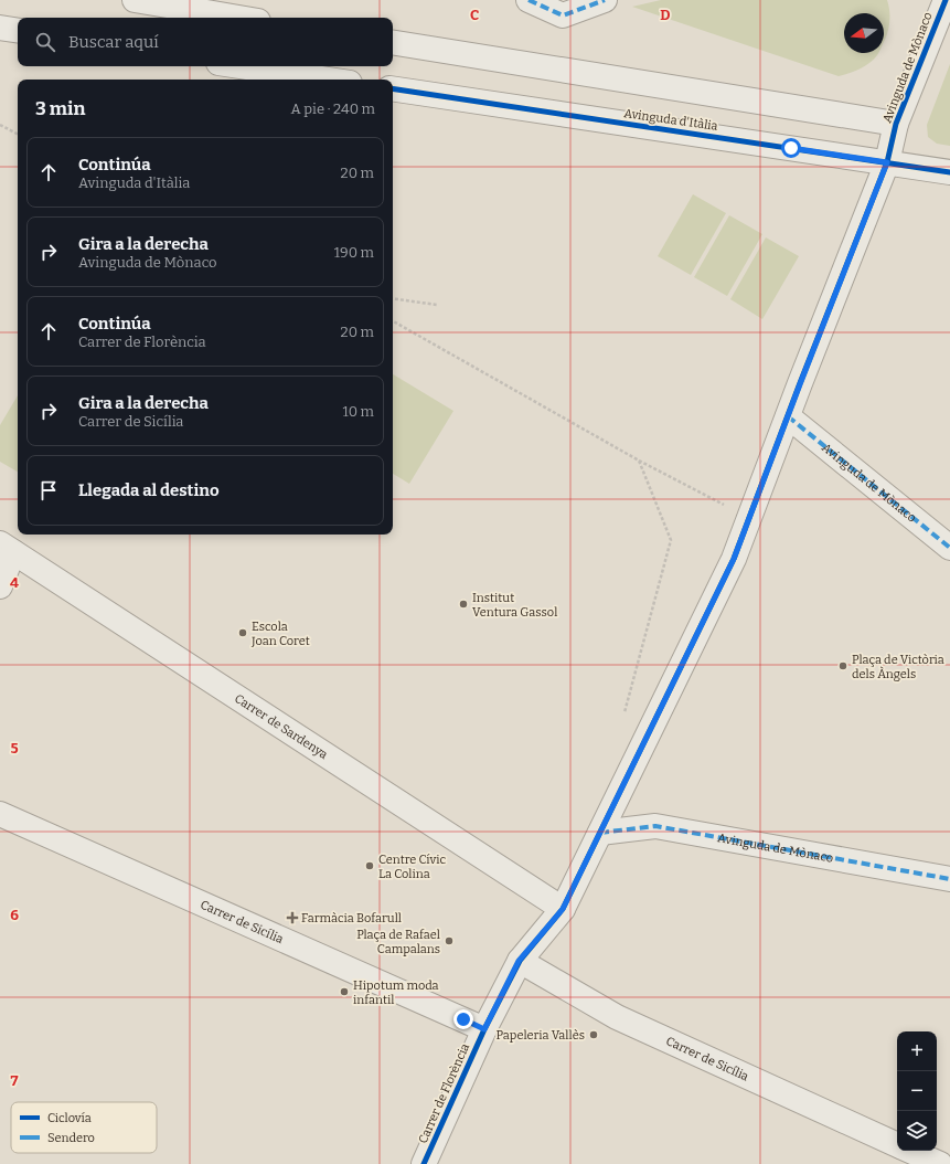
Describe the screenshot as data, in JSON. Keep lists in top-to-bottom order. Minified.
{"streets":{"street":["Avinguda de Mònaco","Avinguda d'Itàlia","Carrer de Sardenya","Carrer de Sicília","Carrer de Florència"]},"crossings":[["Avinguda de Mònaco","Avinguda d'Itàlia"],["Avinguda de Mònaco","Carrer de Sardenya"],["Avinguda de Mònaco","Carrer de Sicília"],["Avinguda de Mònaco","Carrer de Florència"],["Carrer de Sicília","Carrer de Florència"]],"places":{"other":["Institut Ventura Gassol","Escola Joan Coret","Plaça de Victòria dels Àngels","Centre Cívic La Colina","Plaça de Rafael Campalans","Hipotum moda infantil","Papeleria Vallès"],"health":["Farmàcia Bofarull"]},"legend":["Ciclovía","Sendero"],"north":"left","page":{"search":"Buscar aquí","heading":["3 min","A pie · 240 m"],"list":[["Continúa","Avinguda d'Itàlia","20 m"],["Gira a la derecha","Avinguda de Mònaco","190 m"],["Continúa","Carrer de Florència","20 m"],["Gira a la derecha","Carrer de Sicília","10 m"],"Llegada al destino"],"map_buttons":["+","−"]},"grid":{"columns":["C","D"],"rows":["4","5","6","7"]}}
